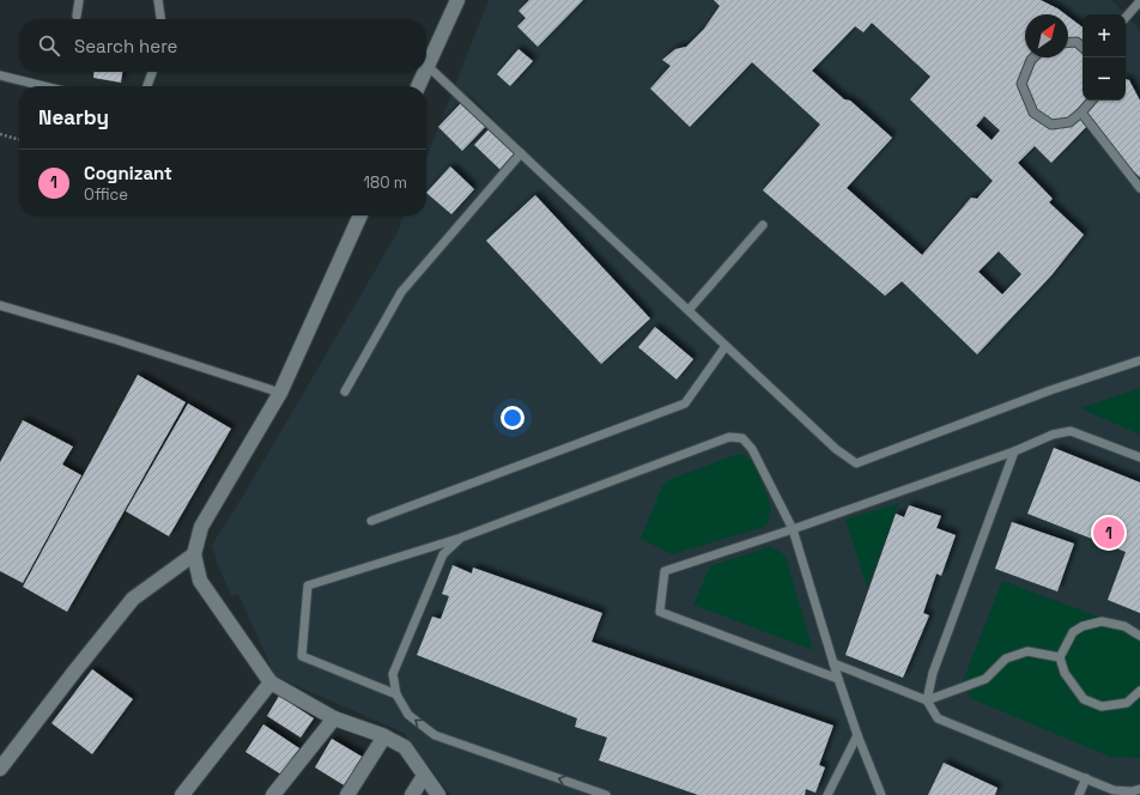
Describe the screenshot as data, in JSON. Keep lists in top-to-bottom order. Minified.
{"north":"top right","page":{"map_buttons":["+","−"],"search":"Search here","heading":"Nearby","list":[{"mark":"1","name":"Cognizant","note":"Office","value":"180 m"}],"pins":"1"}}
